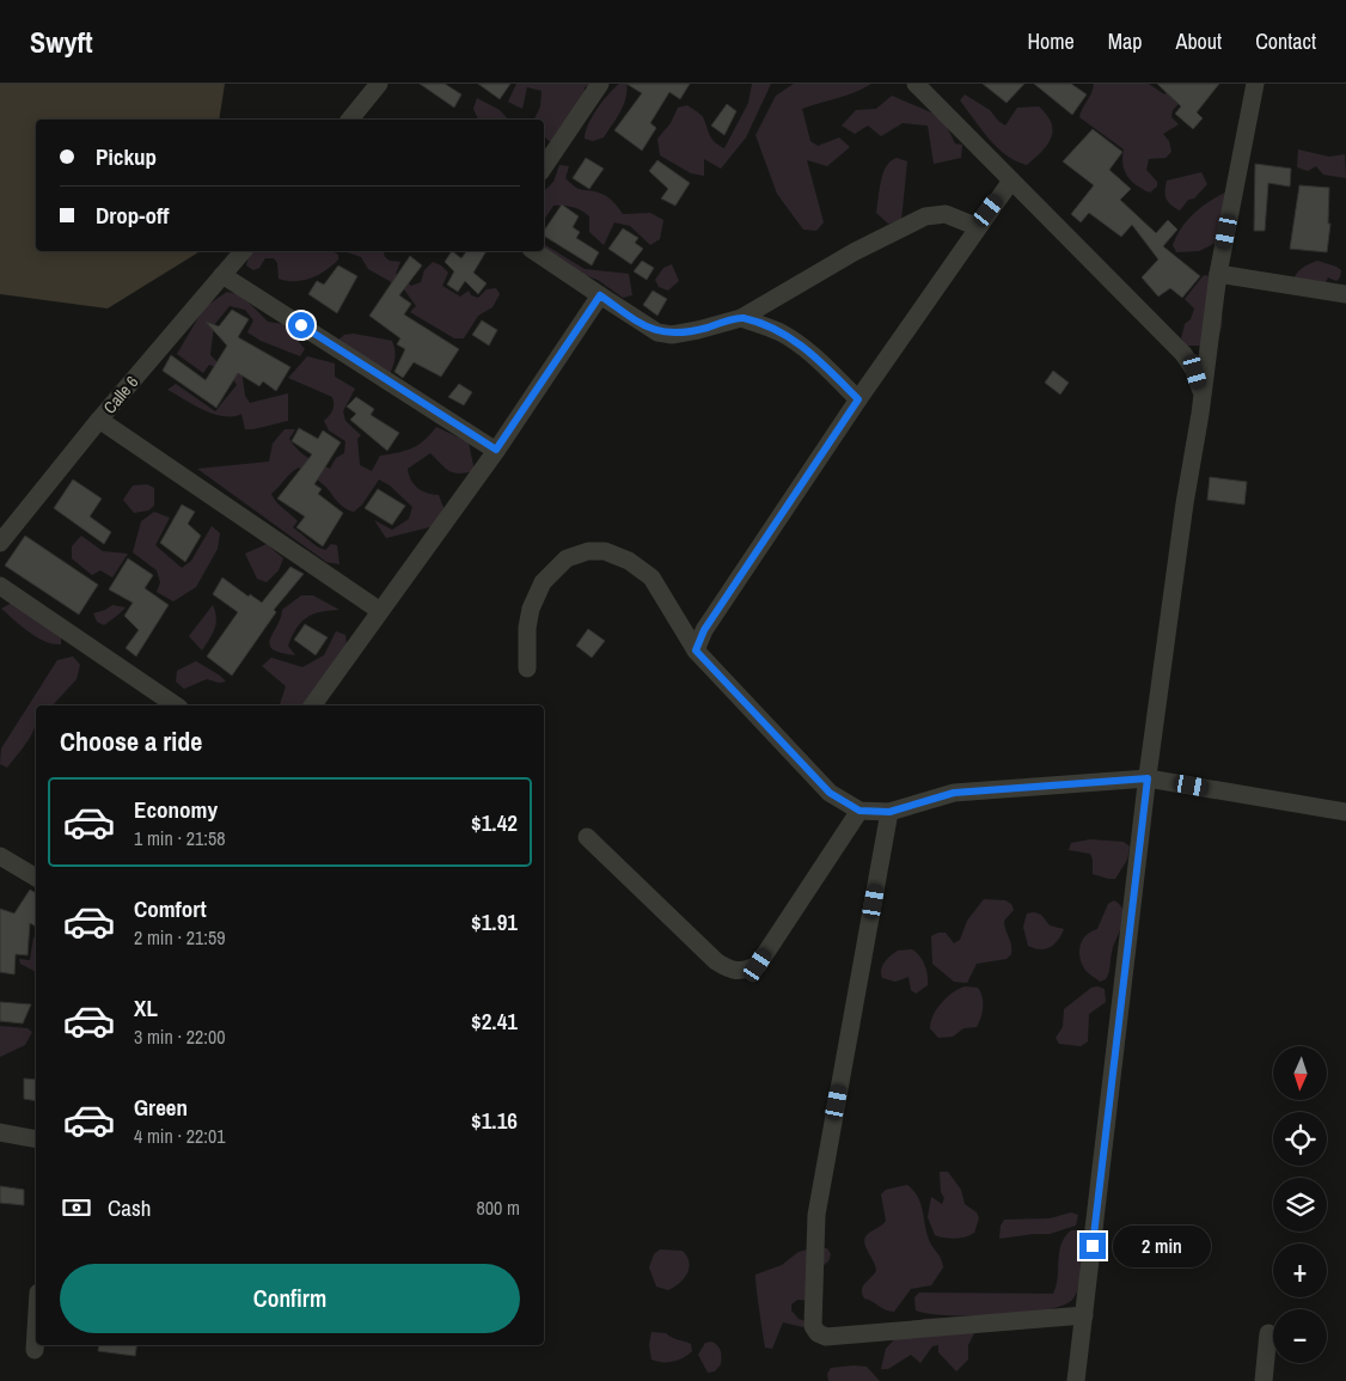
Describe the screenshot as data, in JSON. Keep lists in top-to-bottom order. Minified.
{"streets":{"street":["Calle 6"]},"north":"bottom","page":{"header":"Swyft","nav":["Home","Map","About","Contact"],"banner":["Pickup","Drop-off"],"heading":"Choose a ride","list":[{"name":"Economy","note":"1 min · 21:58","value":"$1.42"},{"name":"Comfort","note":"2 min · 21:59","value":"$1.91"},{"name":"XL","note":"3 min · 22:00","value":"$2.41"},{"name":"Green","note":"4 min · 22:01","value":"$1.16"}],"map_buttons":["+","−"],"pay":["Cash","800 m"],"bubble":"2 min","buttons":"Confirm"}}
